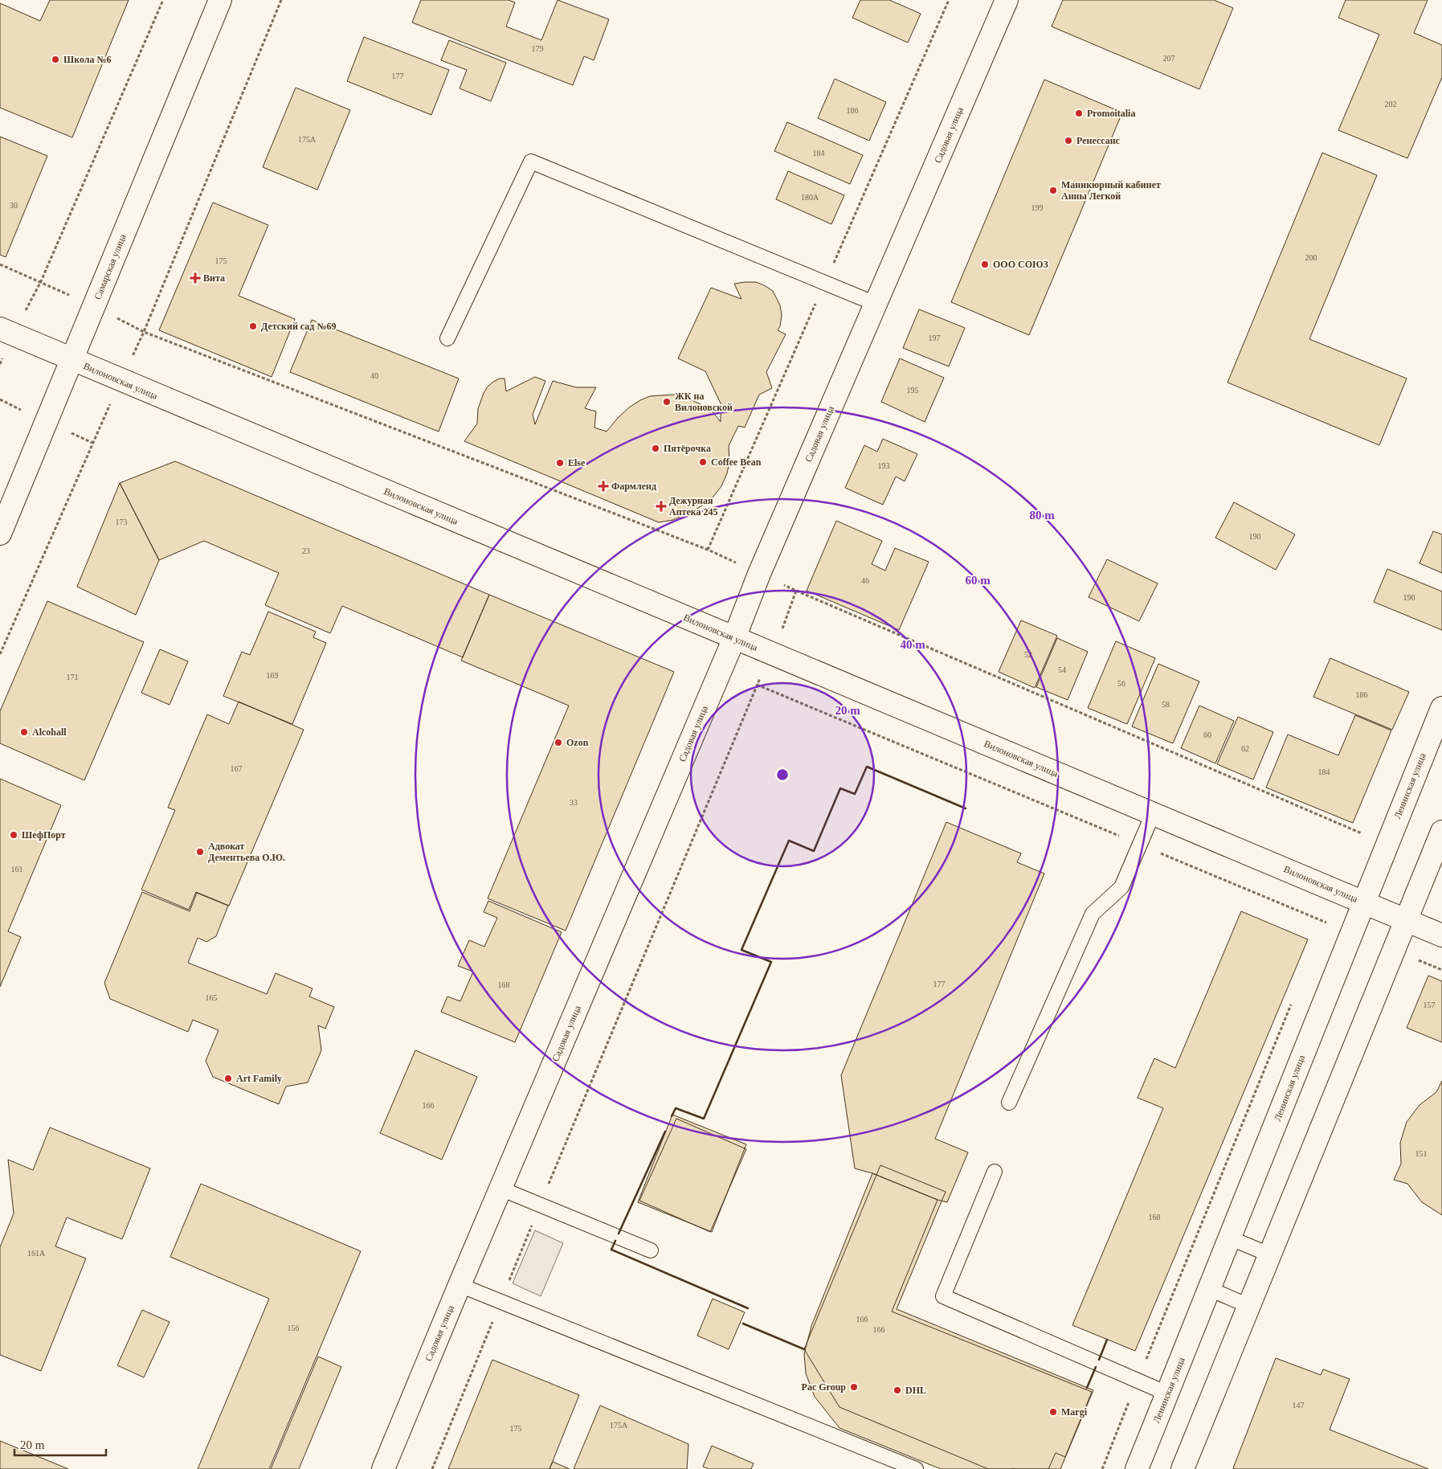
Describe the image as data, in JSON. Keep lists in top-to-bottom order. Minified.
{"streets":{"street":["Садовая улица","Самарская улица","Вилоновская улица","Ленинская улица"]},"crossings":[["Садовая улица","Вилоновская улица"],["Самарская улица","Вилоновская улица"],["Вилоновская улица","Ленинская улица"]],"places":{"other":["Школа №6","Promoitalia","Ренессанс","Маникюрный кабинет Анны Легкой","ООО СОЮЗ","Детский сад №69","ЖК на Вилоновской","Пятёрочка","Coffee Bean","Else","Alcohall","Ozon","ШефПорт","Адвокат Дементьева О.Ю.","Art Family","Pac Group","DHL","Margi"],"health":["Вита","Фармленд","Дежурная Аптека 245"]},"house_numbers":["179","207","177","202","186","175А","184","180А","30","199","200","175","197","40","195","193","173","190","23","46","190","52","54","169","171","56","186","58","60","62","167","184","33","161","177","168","165","157","166","151","168","161А","166","156","166","147","175А","175"],"scale_bar":"20 m","rings":["80 m","60 m","40 m","20 m"]}
